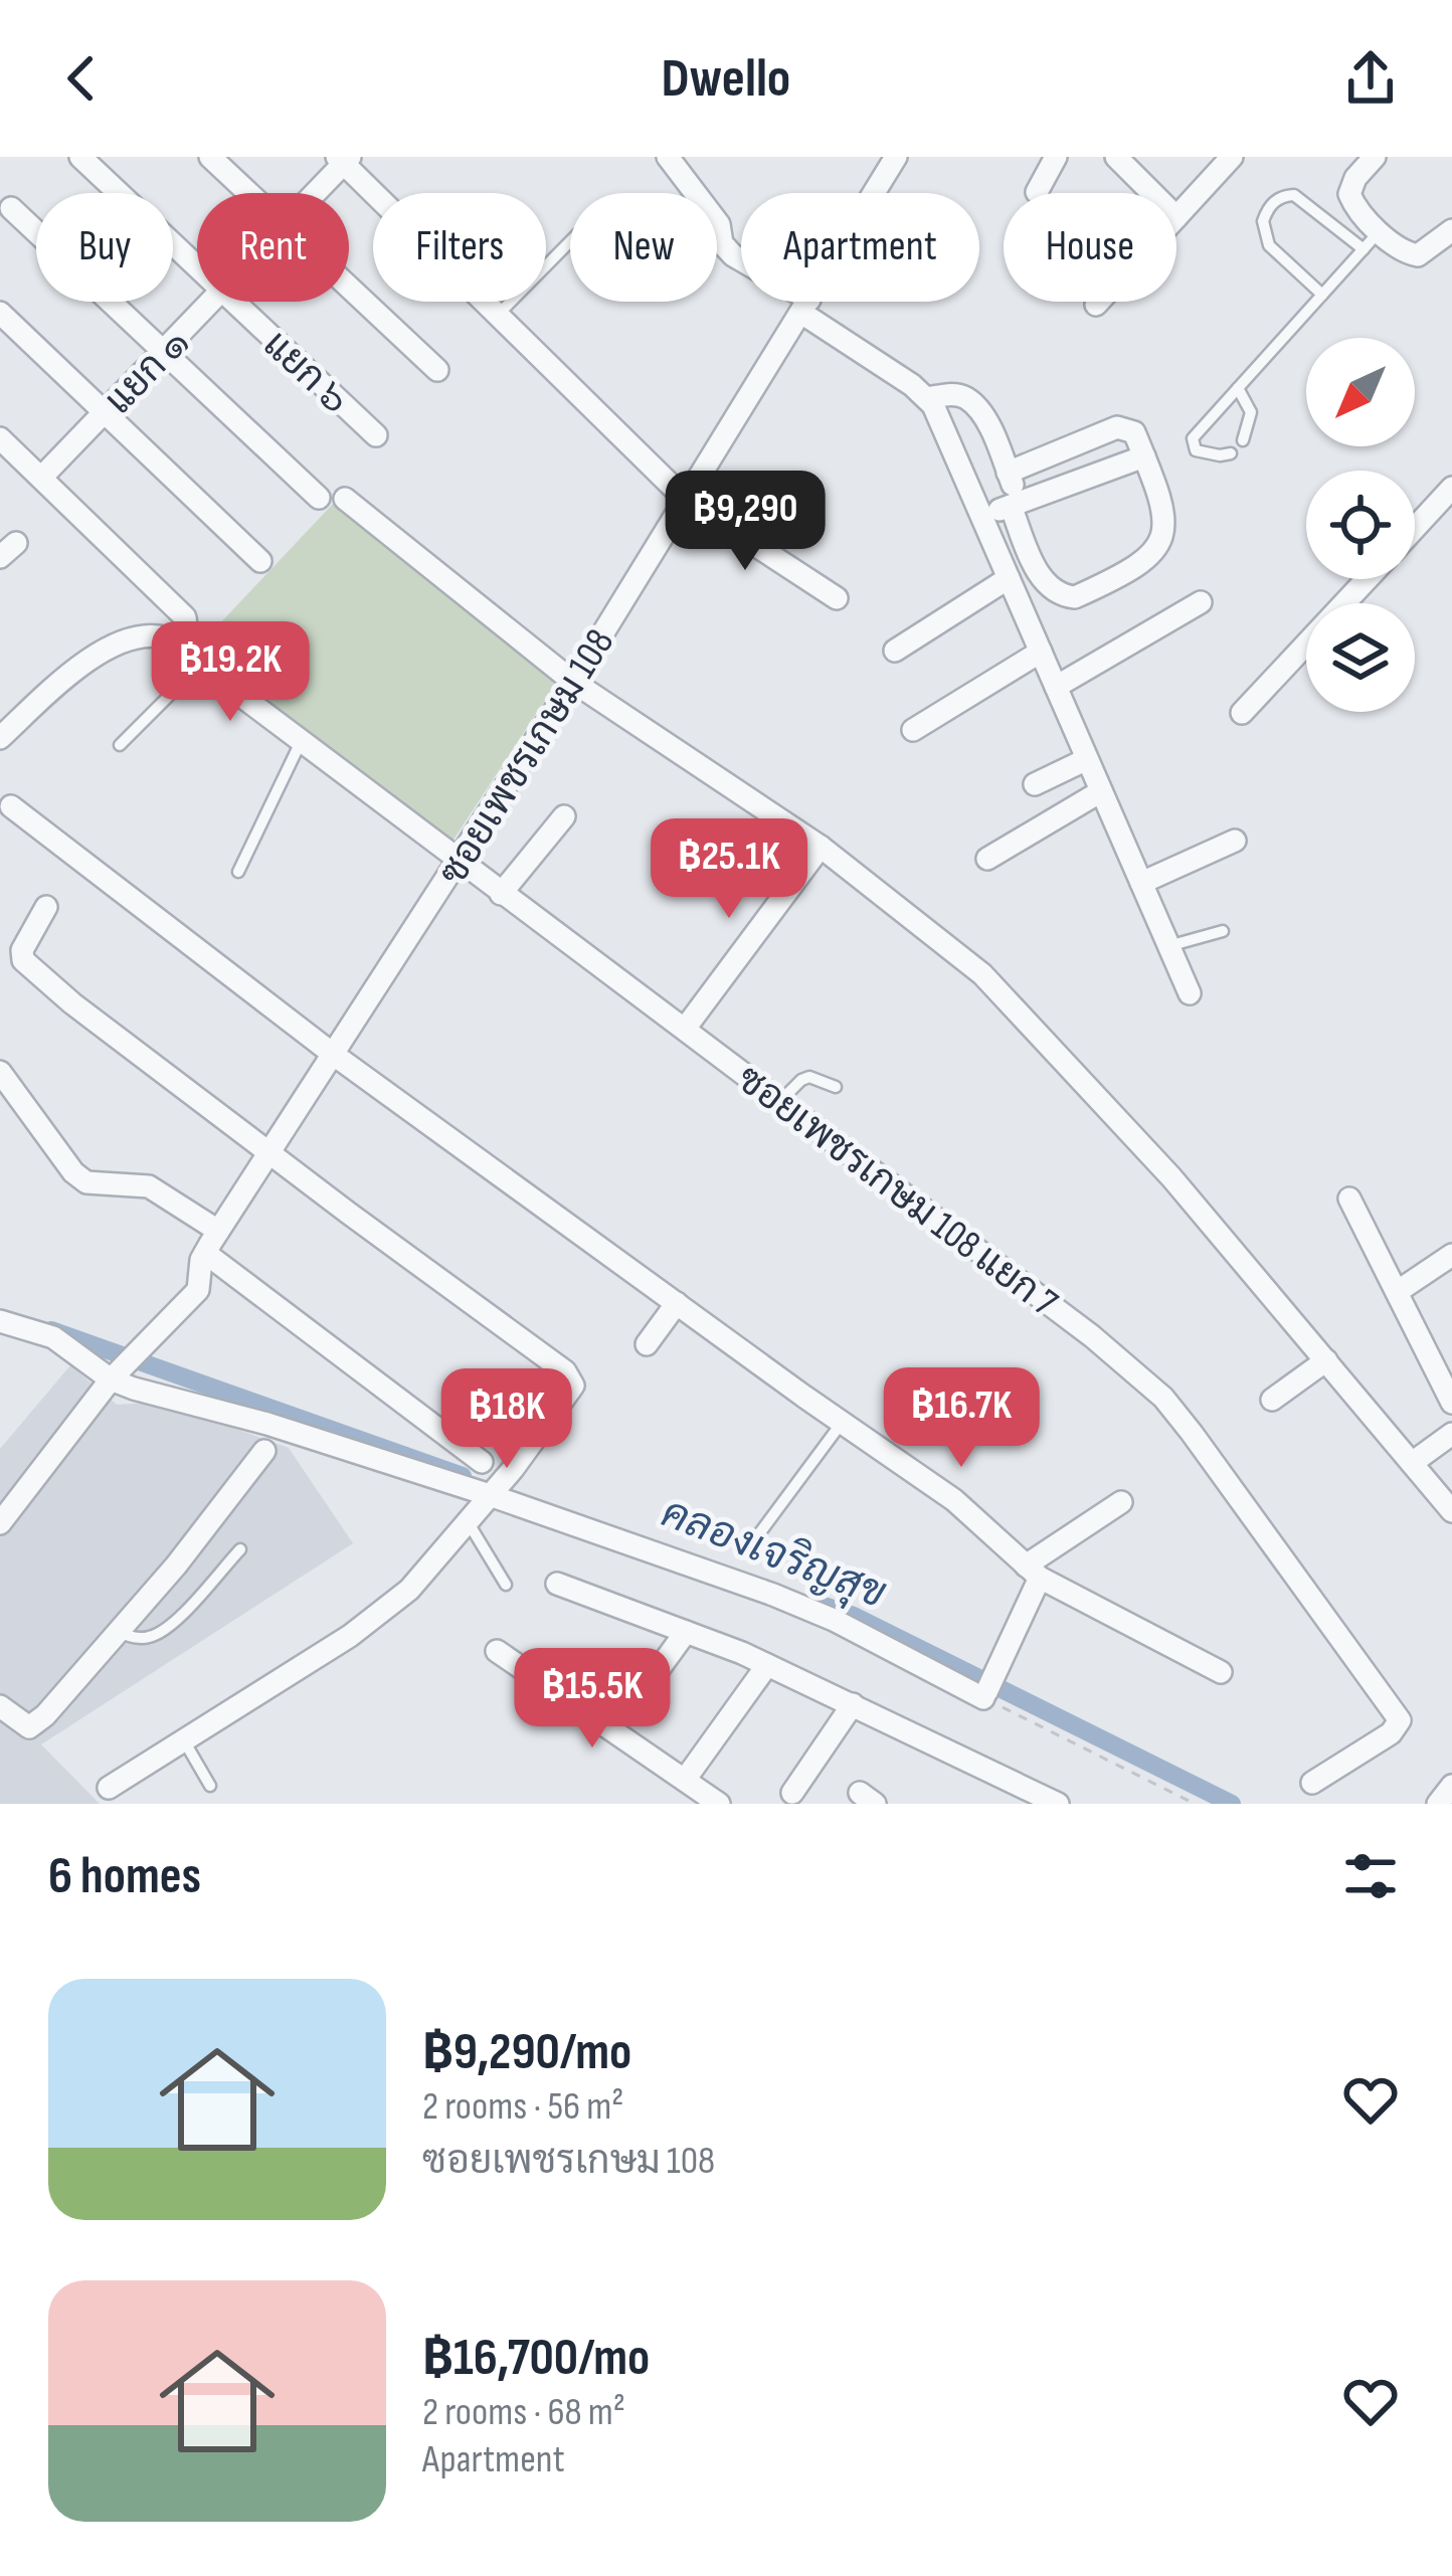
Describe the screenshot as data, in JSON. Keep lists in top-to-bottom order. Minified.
{"streets":{"street":["แยก ๑","แยก ๖","ซอยเพชรเกษม 108","ซอยเพชรเกษม 108 แยก 7"]},"crossings":[["ซอยเพชรเกษม 108","ซอยเพชรเกษม 108 แยก 7"]],"water":["คลองเจริญสุข"],"north":"bottom left","page":{"header":"Dwello","chip":["Buy","Rent","Filters","New","Apartment","House"],"price":["฿9,290","฿19.2K","฿25.1K","฿16.7K","฿18K","฿15.5K"],"heading":"6 homes","list":[{"name":"฿9,290/mo","note":"2 rooms · 56 m² · ซอยเพชรเกษม 108"},{"name":"฿16,700/mo","note":"2 rooms · 68 m² · Apartment"}]}}
